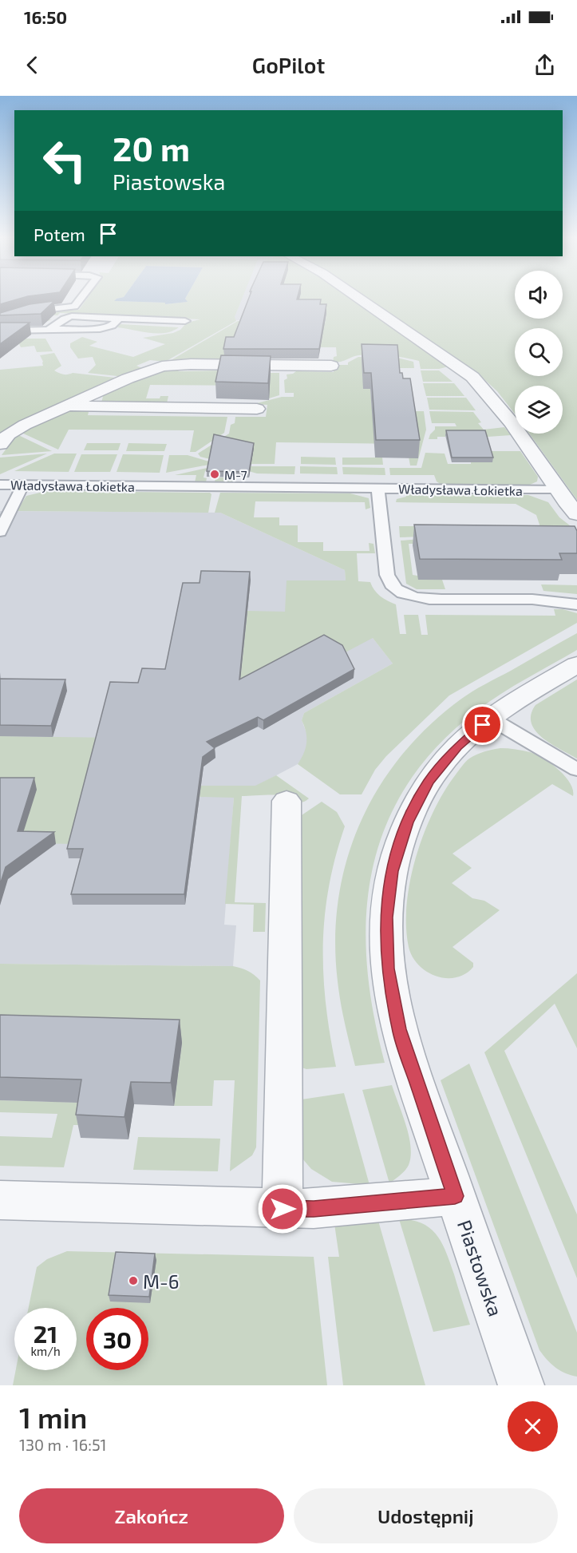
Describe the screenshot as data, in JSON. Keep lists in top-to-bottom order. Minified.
{"streets":{"street":["Piastowska"],"lane":["Władysława Łokietka"]},"places":["M-7","M-6"],"page":{"status":"16:50","header":"GoPilot","turn":["20 m","Piastowska"],"then":"Potem","speed":"21 km/h","limit":"30","heading":["1 min","130 m · 16:51"],"buttons":["Zakończ","Udostępnij"]}}
